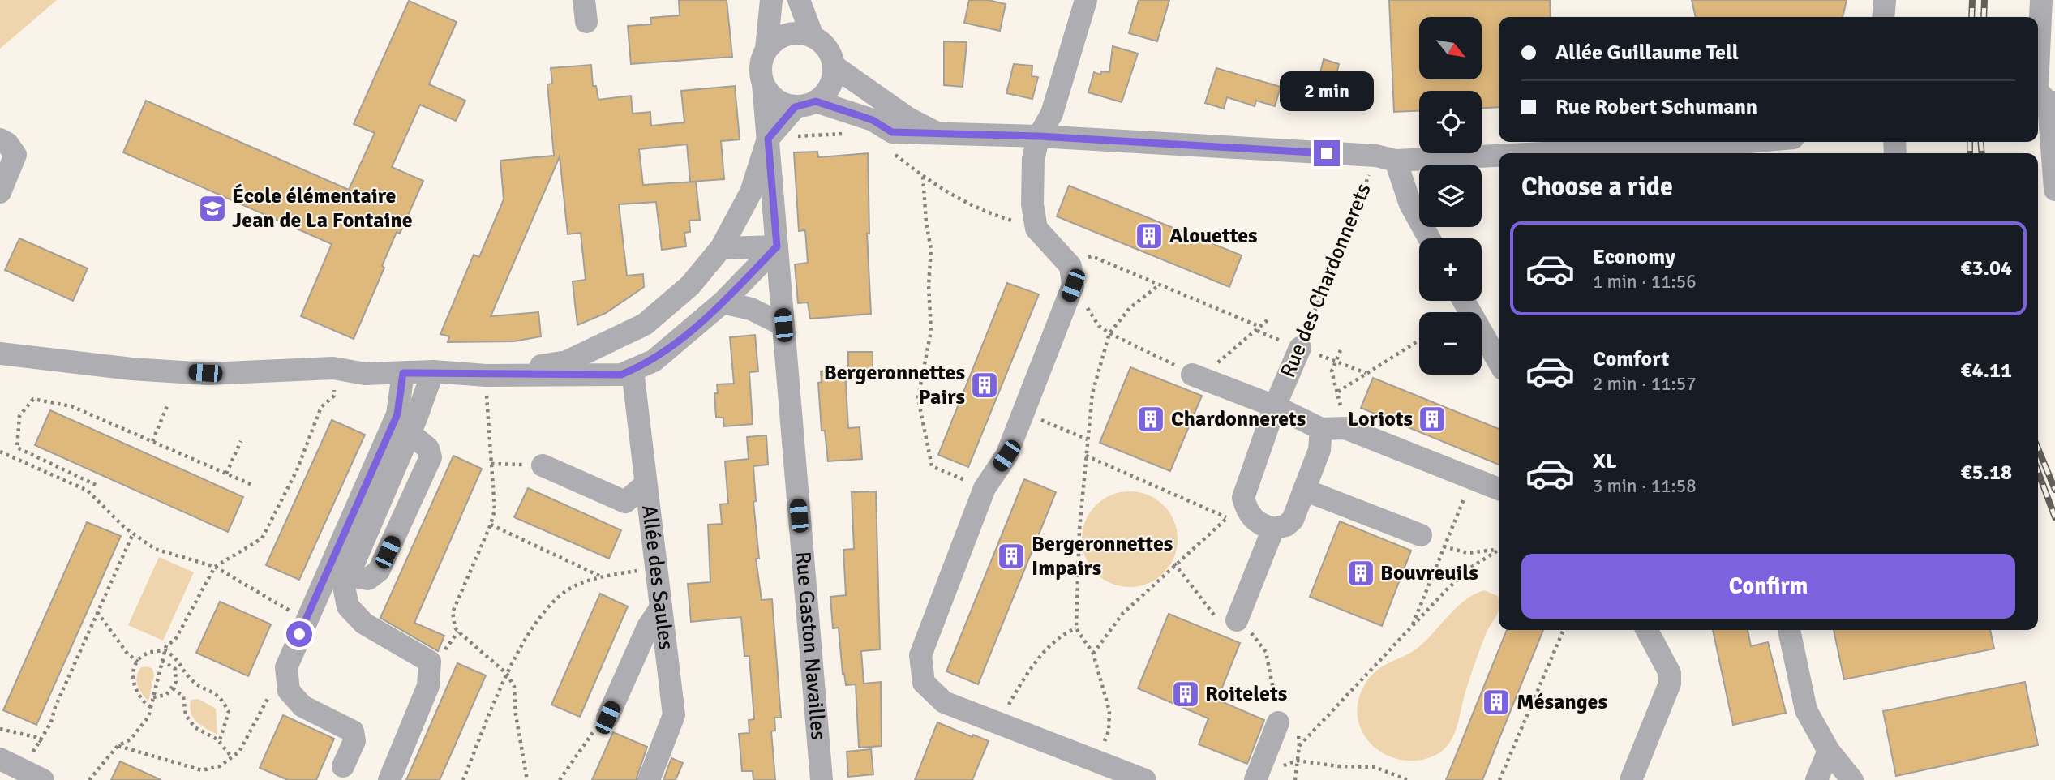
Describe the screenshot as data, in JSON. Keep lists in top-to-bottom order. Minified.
{"streets":{"street":["Rue des Chardonnerets","Allée des Saules","Rue Gaston Navailles"]},"places":{"school or university":["École élémentaire Jean de La Fontaine"],"building":["Alouettes","Bergeronnettes Pairs","Chardonnerets","Loriots","Bergeronnettes Impairs","Bouvreuils","Roitelets","Mésanges"]},"north":"bottom right","page":{"map_buttons":["+","−"],"banner":["Allée Guillaume Tell","Rue Robert Schumann"],"bubble":"2 min","heading":"Choose a ride","list":[{"name":"Economy","note":"1 min · 11:56","value":"€3.04"},{"name":"Comfort","note":"2 min · 11:57","value":"€4.11"},{"name":"XL","note":"3 min · 11:58","value":"€5.18"}],"buttons":"Confirm"}}
